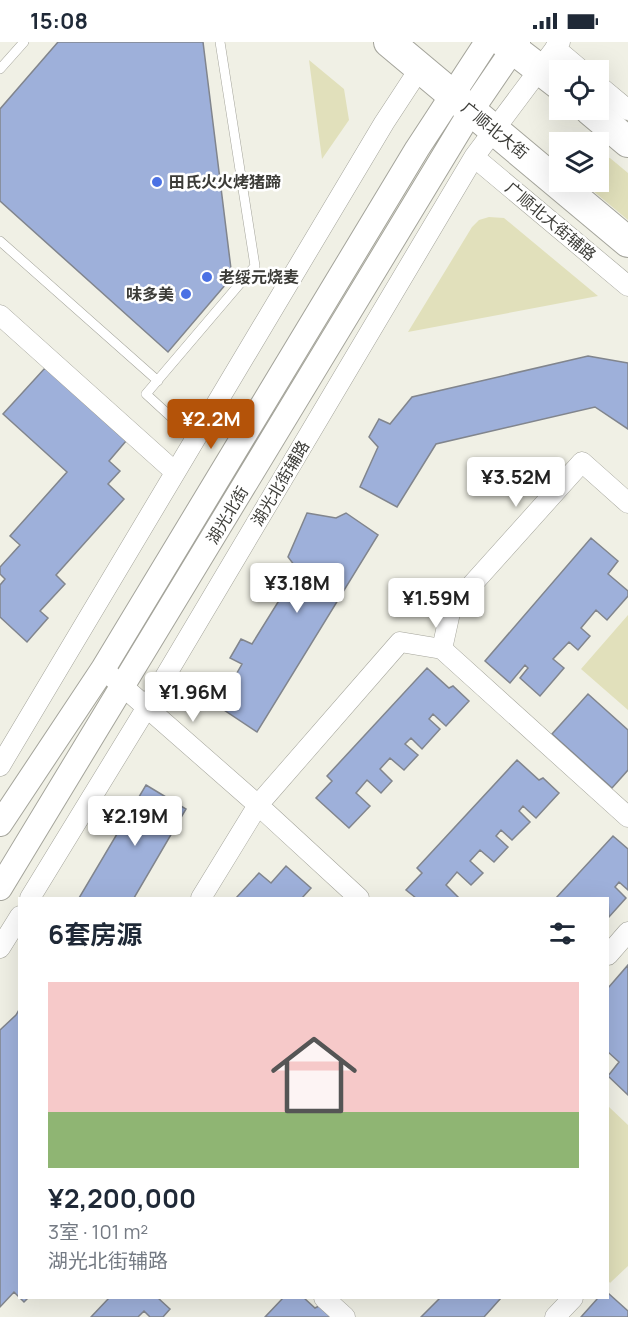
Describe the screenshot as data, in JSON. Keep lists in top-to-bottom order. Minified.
{"streets":{"main road":["广顺北大街"],"street":["广顺北大街辅路","湖光北街辅路","湖光北街"]},"crossings":[["广顺北大街","湖光北街辅路"],["广顺北大街","湖光北街"],["广顺北大街辅路","湖光北街辅路"],["湖光北街辅路","湖光北街"]],"places":["田氏火火烤猪蹄","老绥元烧麦","味多美"],"page":{"status":"15:08","price":["¥2.2M","¥3.52M","¥3.18M","¥1.59M","¥1.96M","¥2.19M"],"heading":"6套房源","list":[{"name":"¥2,200,000","note":"3室 · 101 m² · 湖光北街辅路"}]}}
